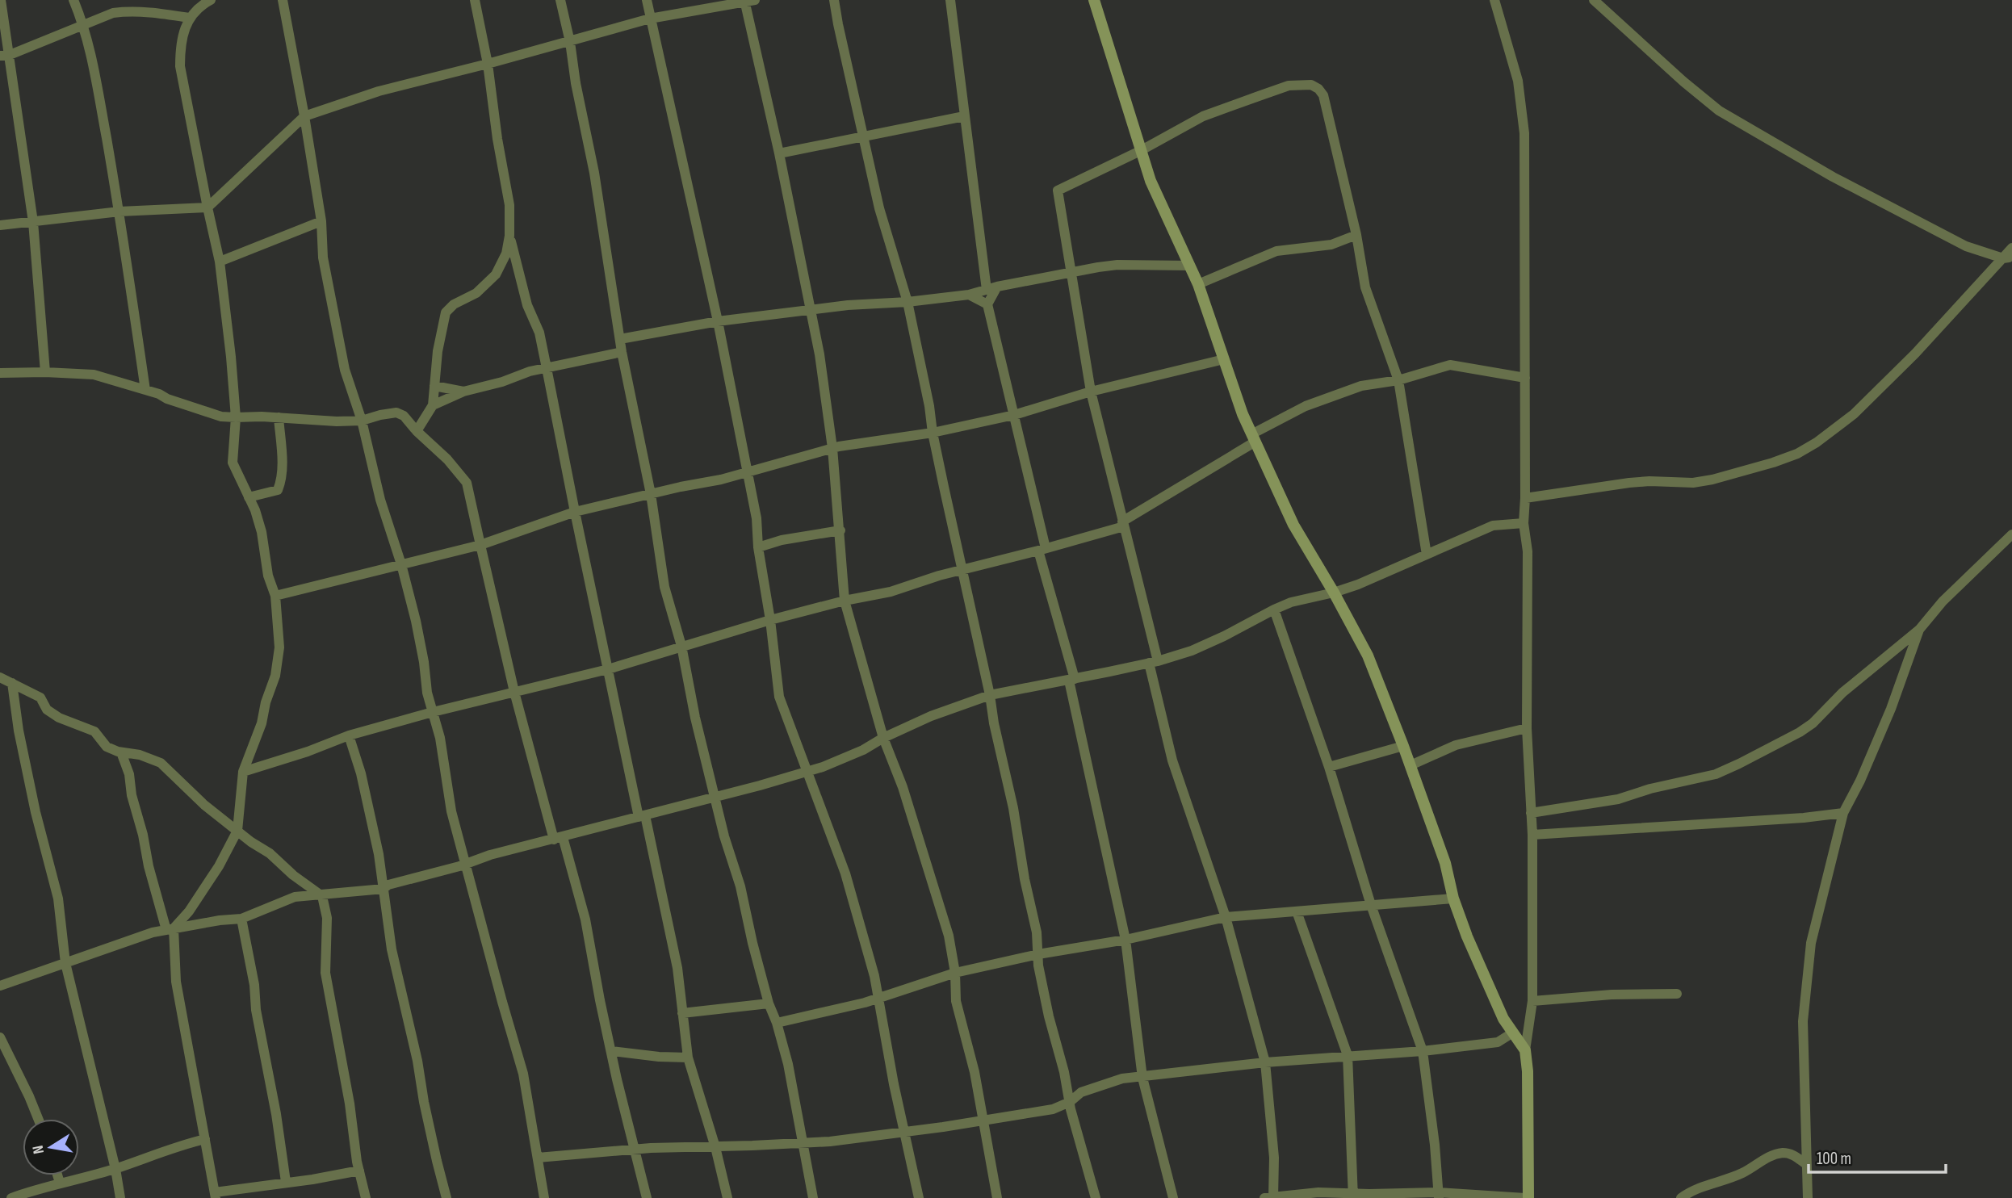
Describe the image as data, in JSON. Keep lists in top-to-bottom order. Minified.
{"scale_bar":"100 m","north":"left"}
